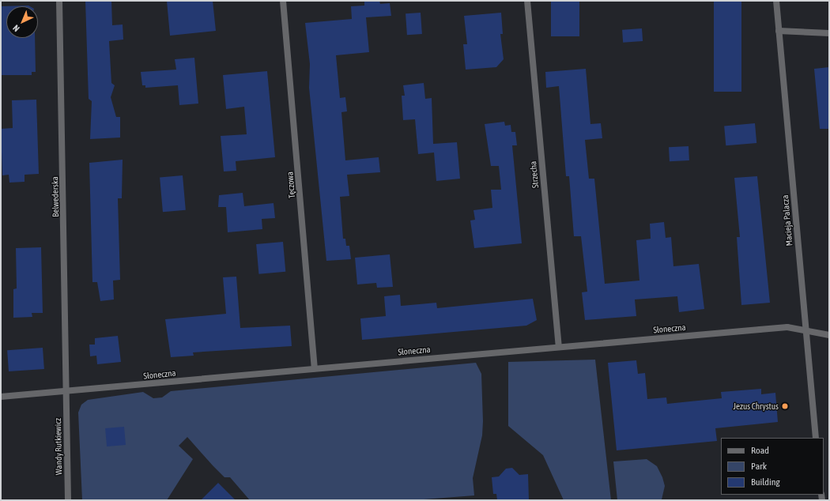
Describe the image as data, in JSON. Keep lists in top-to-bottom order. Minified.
{"streets":{"street":["Strzecha","Tęczowa","Belwederska","Macieja Palacza","Słoneczna","Wandy Rutkiewicz"]},"crossings":[["Strzecha","Słoneczna"],["Tęczowa","Słoneczna"],["Belwederska","Słoneczna"],["Belwederska","Wandy Rutkiewicz"],["Macieja Palacza","Słoneczna"],["Słoneczna","Wandy Rutkiewicz"]],"places":["Jezus Chrystus"],"legend":["Road","Park","Building"],"north":"bottom left"}
